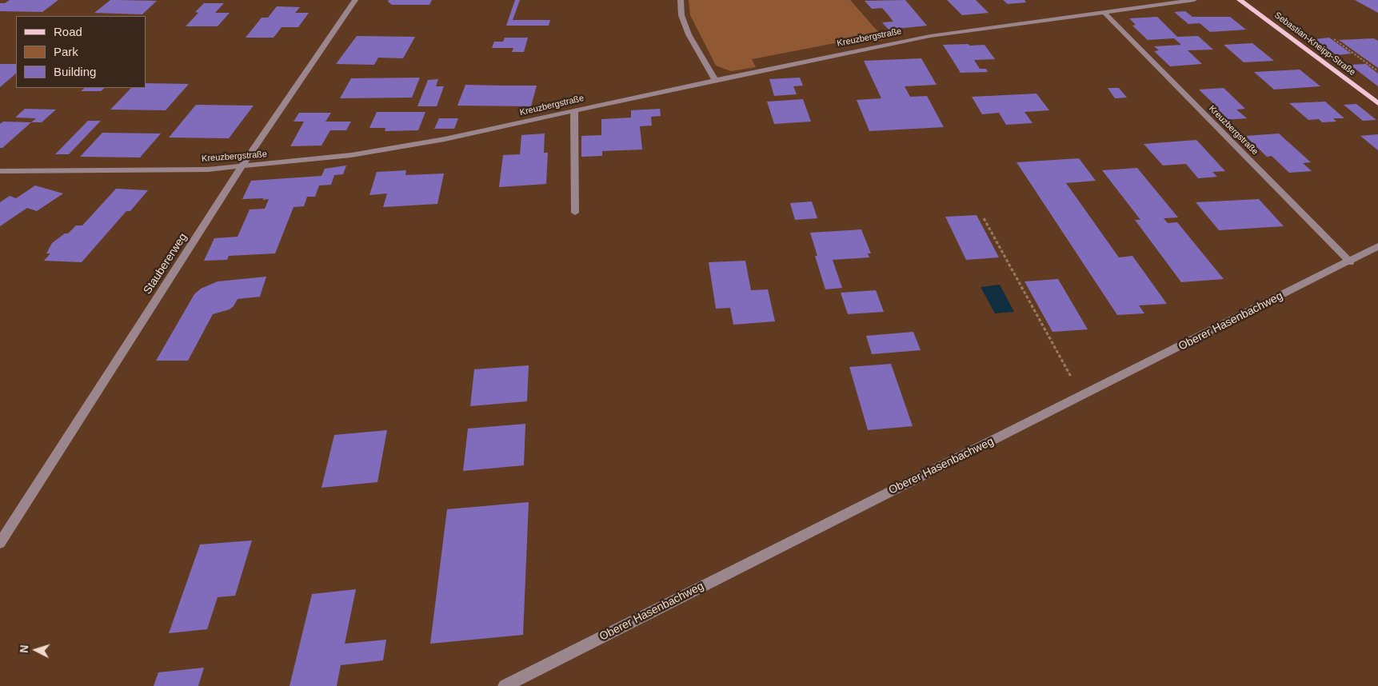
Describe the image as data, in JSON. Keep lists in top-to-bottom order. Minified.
{"streets":{"main road":["Sebastian-Kneipp-Straße"],"street":["Kreuzbergstraße","Staubererweg","Oberer Hasenbachweg"]},"crossings":[["Kreuzbergstraße","Staubererweg"],["Kreuzbergstraße","Oberer Hasenbachweg"]],"legend":["Road","Park","Building"],"north":"left"}
